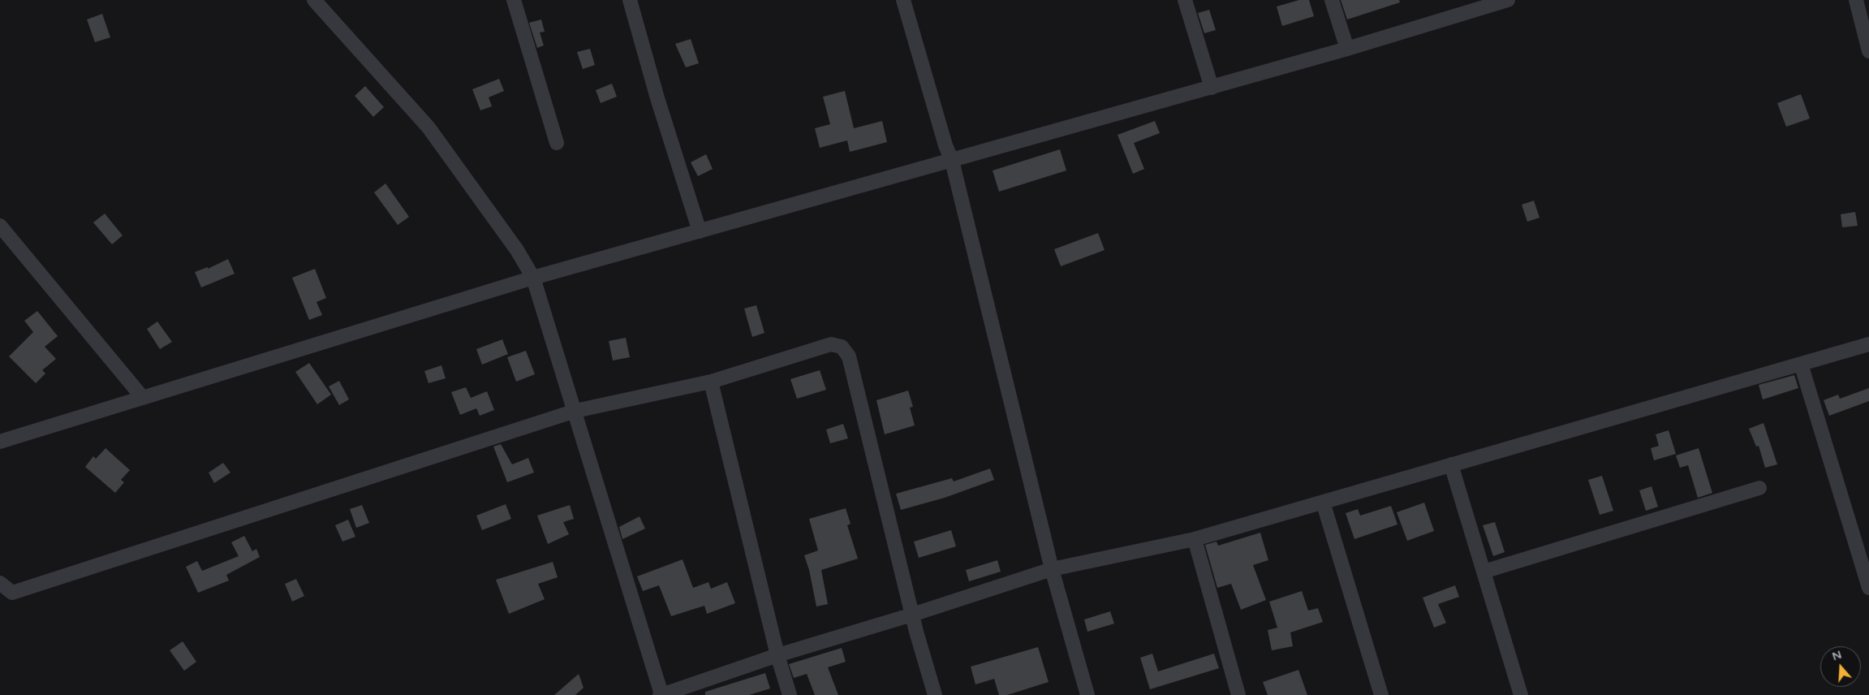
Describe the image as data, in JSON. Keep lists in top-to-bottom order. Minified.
{"north":"top"}
